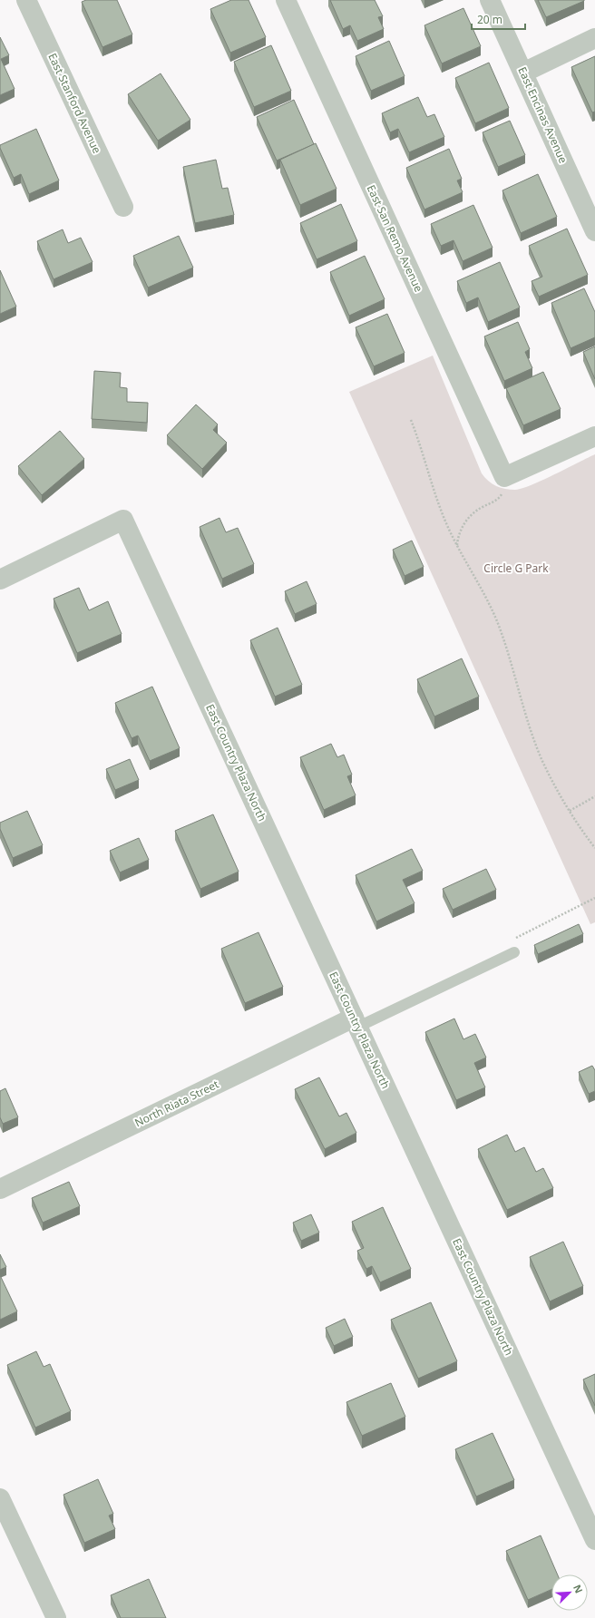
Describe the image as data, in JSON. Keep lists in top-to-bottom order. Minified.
{"streets":{"street":["East Stanford Avenue","East Encinas Avenue","East San Remo Avenue","East Country Plaza North","North Riata Street"]},"crossings":[["East Country Plaza North","North Riata Street"]],"parks":["Circle G Park"],"scale_bar":"20 m","north":"top right"}
